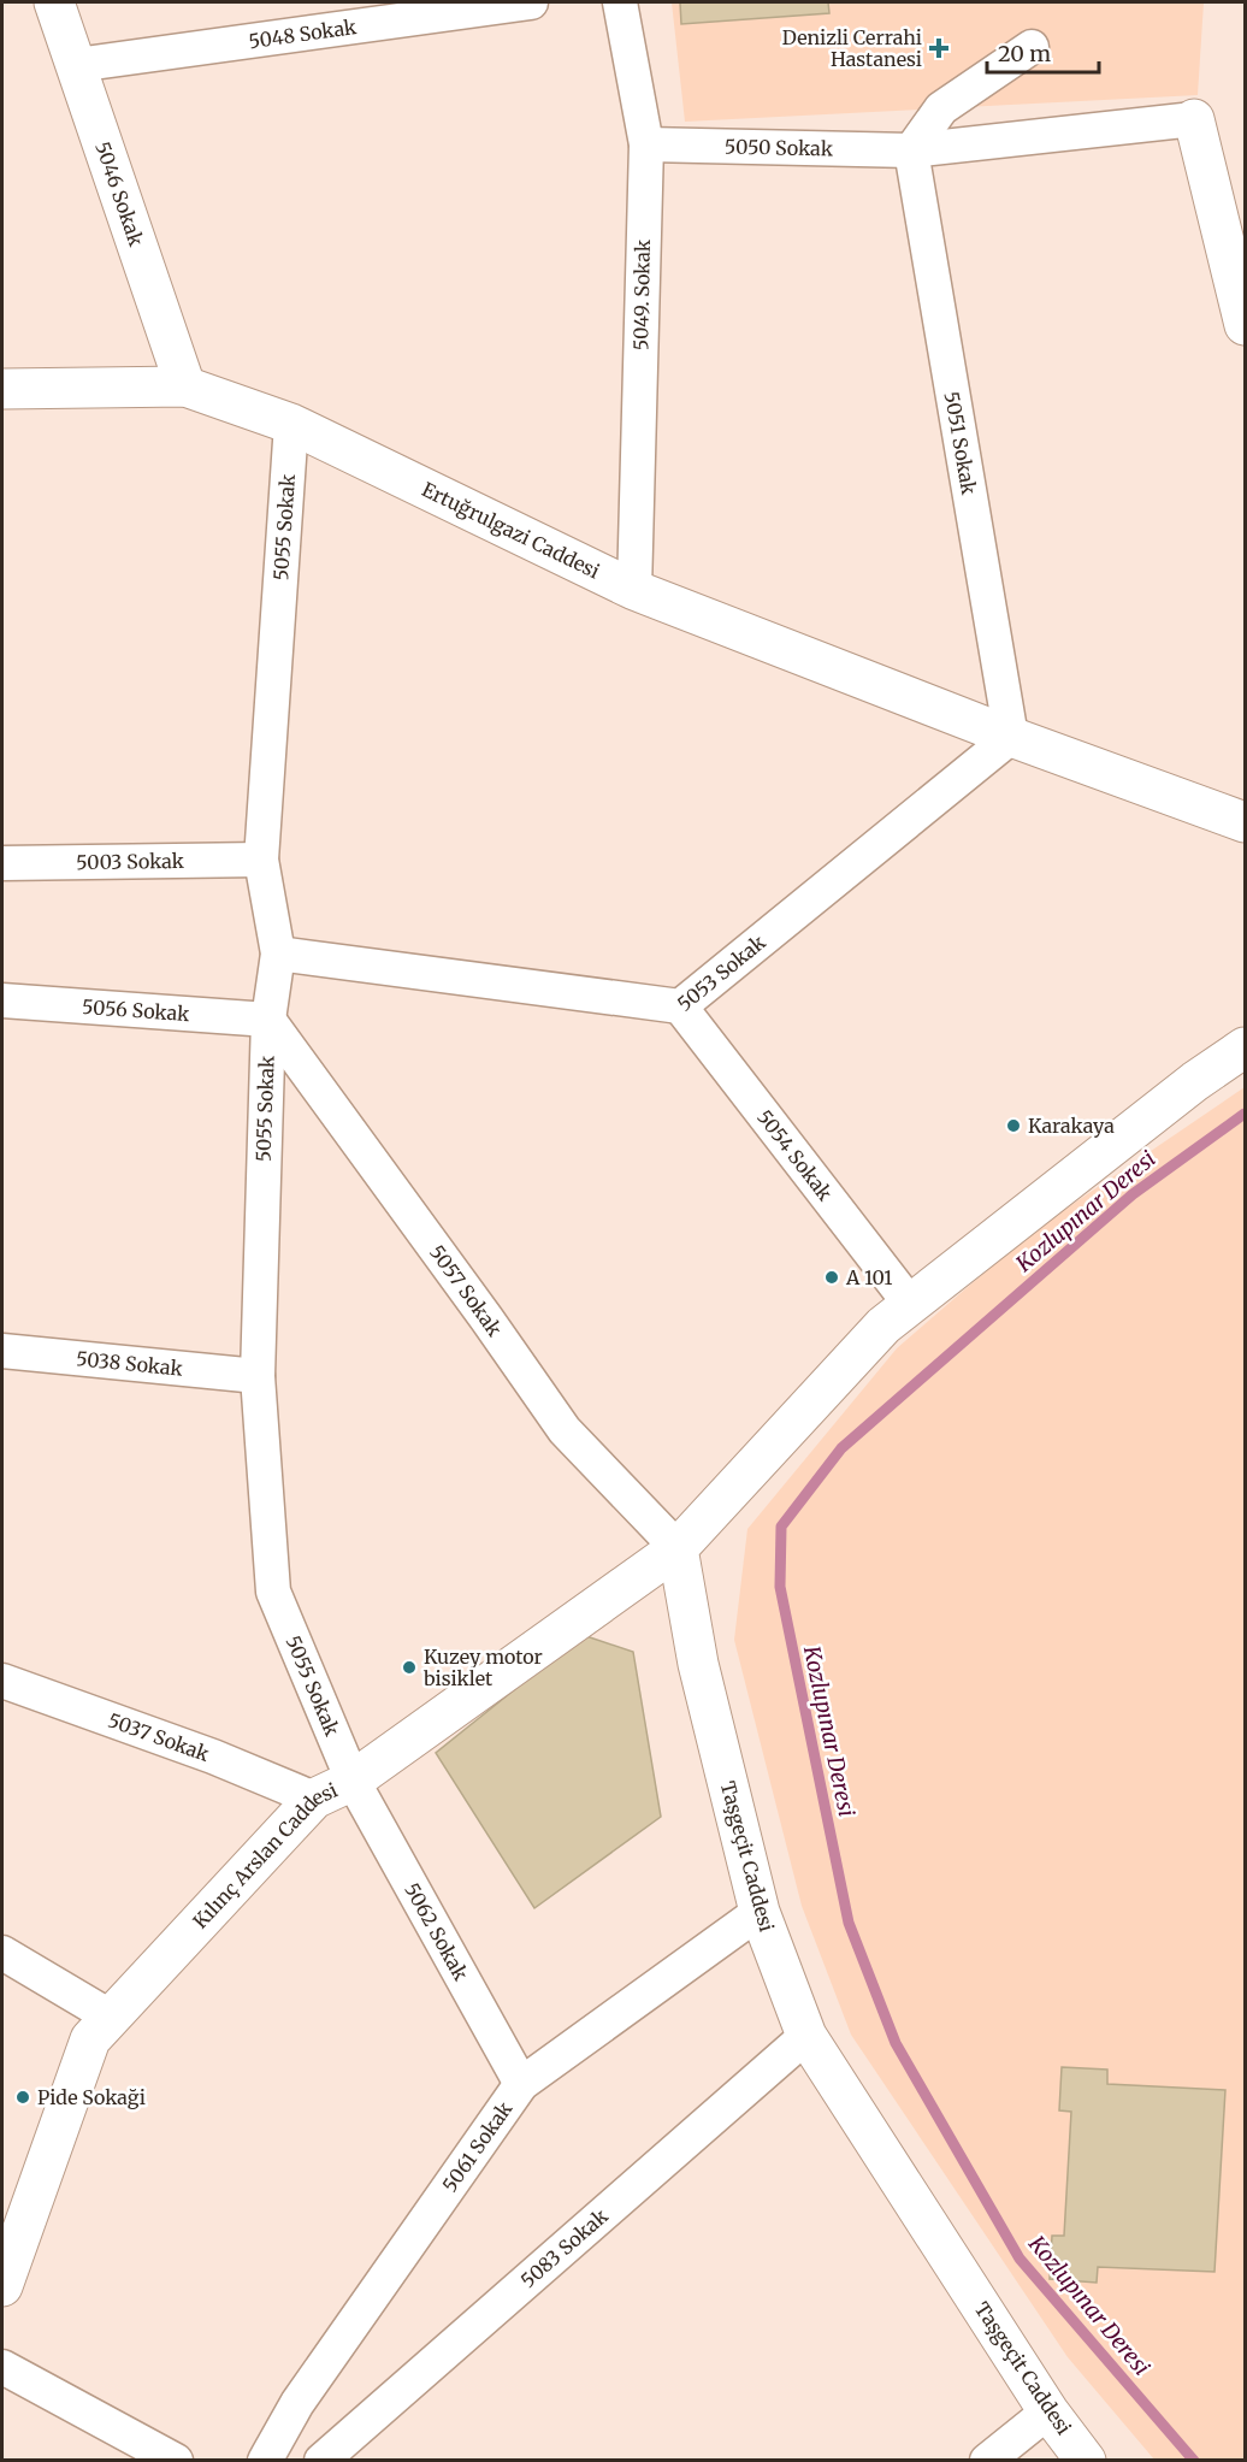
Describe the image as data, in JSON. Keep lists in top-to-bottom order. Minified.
{"streets":{"street":["5048 Sokak","5050 Sokak","5046 Sokak","5049. Sokak","5051 Sokak","5055 Sokak","Ertuğrulgazi Caddesi","5003 Sokak","5053 Sokak","5056 Sokak","5054 Sokak","5057 Sokak","5038 Sokak","5037 Sokak","Taşgeçit Caddesi","Kılınç Arslan Caddesi","5062 Sokak","5061 Sokak","5083 Sokak"]},"crossings":[["5048 Sokak","5046 Sokak"],["5050 Sokak","5049. Sokak"],["5050 Sokak","5051 Sokak"],["5046 Sokak","Ertuğrulgazi Caddesi"],["5049. Sokak","Ertuğrulgazi Caddesi"],["5051 Sokak","Ertuğrulgazi Caddesi"],["5051 Sokak","5053 Sokak"],["5055 Sokak","Ertuğrulgazi Caddesi"],["5055 Sokak","5003 Sokak"],["5055 Sokak","5053 Sokak"],["5055 Sokak","5056 Sokak"],["5055 Sokak","5057 Sokak"],["5055 Sokak","5038 Sokak"],["5055 Sokak","Kılınç Arslan Caddesi"],["5055 Sokak","5062 Sokak"],["Ertuğrulgazi Caddesi","5053 Sokak"],["5053 Sokak","5054 Sokak"],["5056 Sokak","5057 Sokak"],["5057 Sokak","Taşgeçit Caddesi"],["5057 Sokak","Kılınç Arslan Caddesi"],["5037 Sokak","Kılınç Arslan Caddesi"],["Taşgeçit Caddesi","Kılınç Arslan Caddesi"],["Taşgeçit Caddesi","5061 Sokak"],["Taşgeçit Caddesi","5083 Sokak"],["Kılınç Arslan Caddesi","5062 Sokak"],["5062 Sokak","5061 Sokak"]],"water":["Kozlupınar Deresi"],"places":{"health":["Denizli Cerrahi Hastanesi"],"other":["Karakaya","A 101","Kuzey motor bisiklet","Pide Sokaği"]},"scale_bar":"20 m"}
